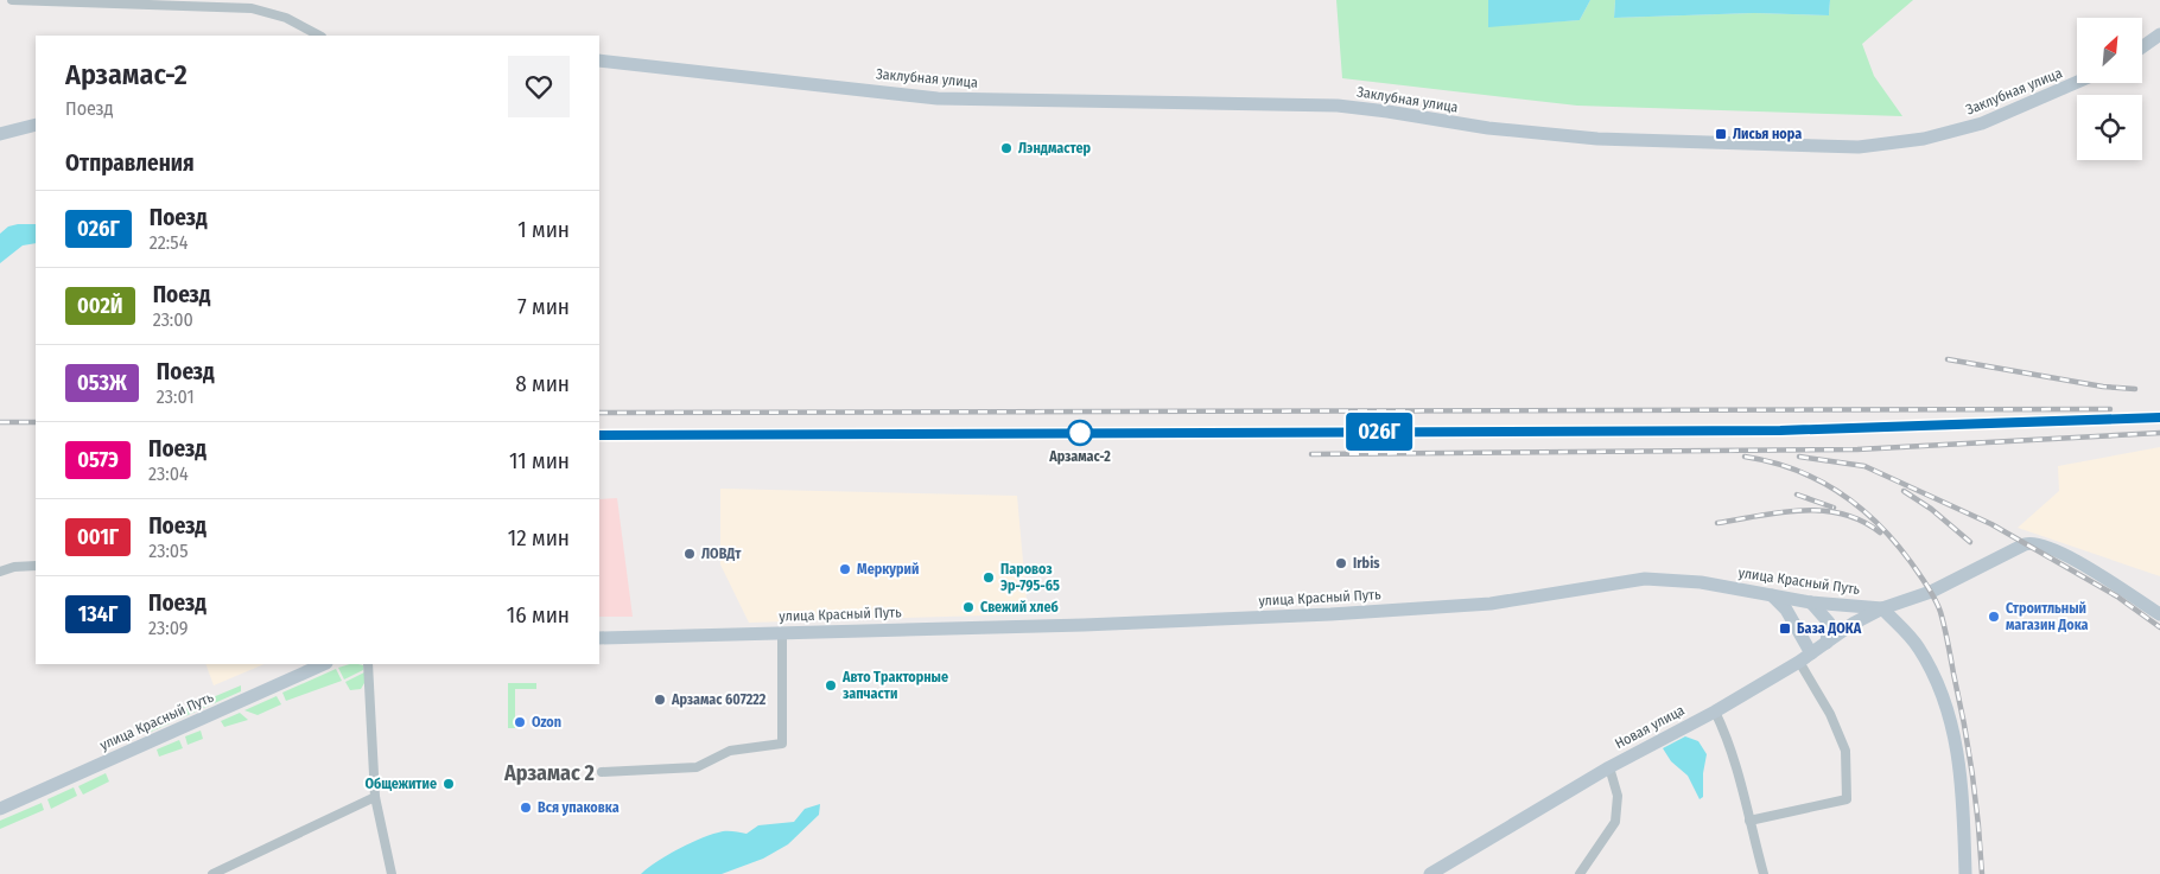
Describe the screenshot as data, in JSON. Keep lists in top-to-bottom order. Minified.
{"streets":{"main road":["Заклубная улица","улица Красный Путь","Новая улица"]},"crossings":[["улица Красный Путь","Новая улица"]],"districts":["Арзамас 2"],"places":{"transit":["Лисья нора","База ДОКА"],"other":["Лэндмастер","Арзамас-2","ЛОВДт","Irbis","Меркурий","Паровоз Эр-795-65","Свежий хлеб","Строитльный магазин Дока","Авто Тракторные запчасти","Арзамас 607222","Ozon","Общежитие","Вся упаковка"]},"north":"top right","page":{"on_map":"026Г","heading":[["Арзамас-2","Поезд"],"Отправления"],"list":[{"mark":"026Г","name":"Поезд","note":"22:54","value":"1 мин"},{"mark":"002Й","name":"Поезд","note":"23:00","value":"7 мин"},{"mark":"053Ж","name":"Поезд","note":"23:01","value":"8 мин"},{"mark":"057Э","name":"Поезд","note":"23:04","value":"11 мин"},{"mark":"001Г","name":"Поезд","note":"23:05","value":"12 мин"},{"mark":"134Г","name":"Поезд","note":"23:09","value":"16 мин"}]}}
